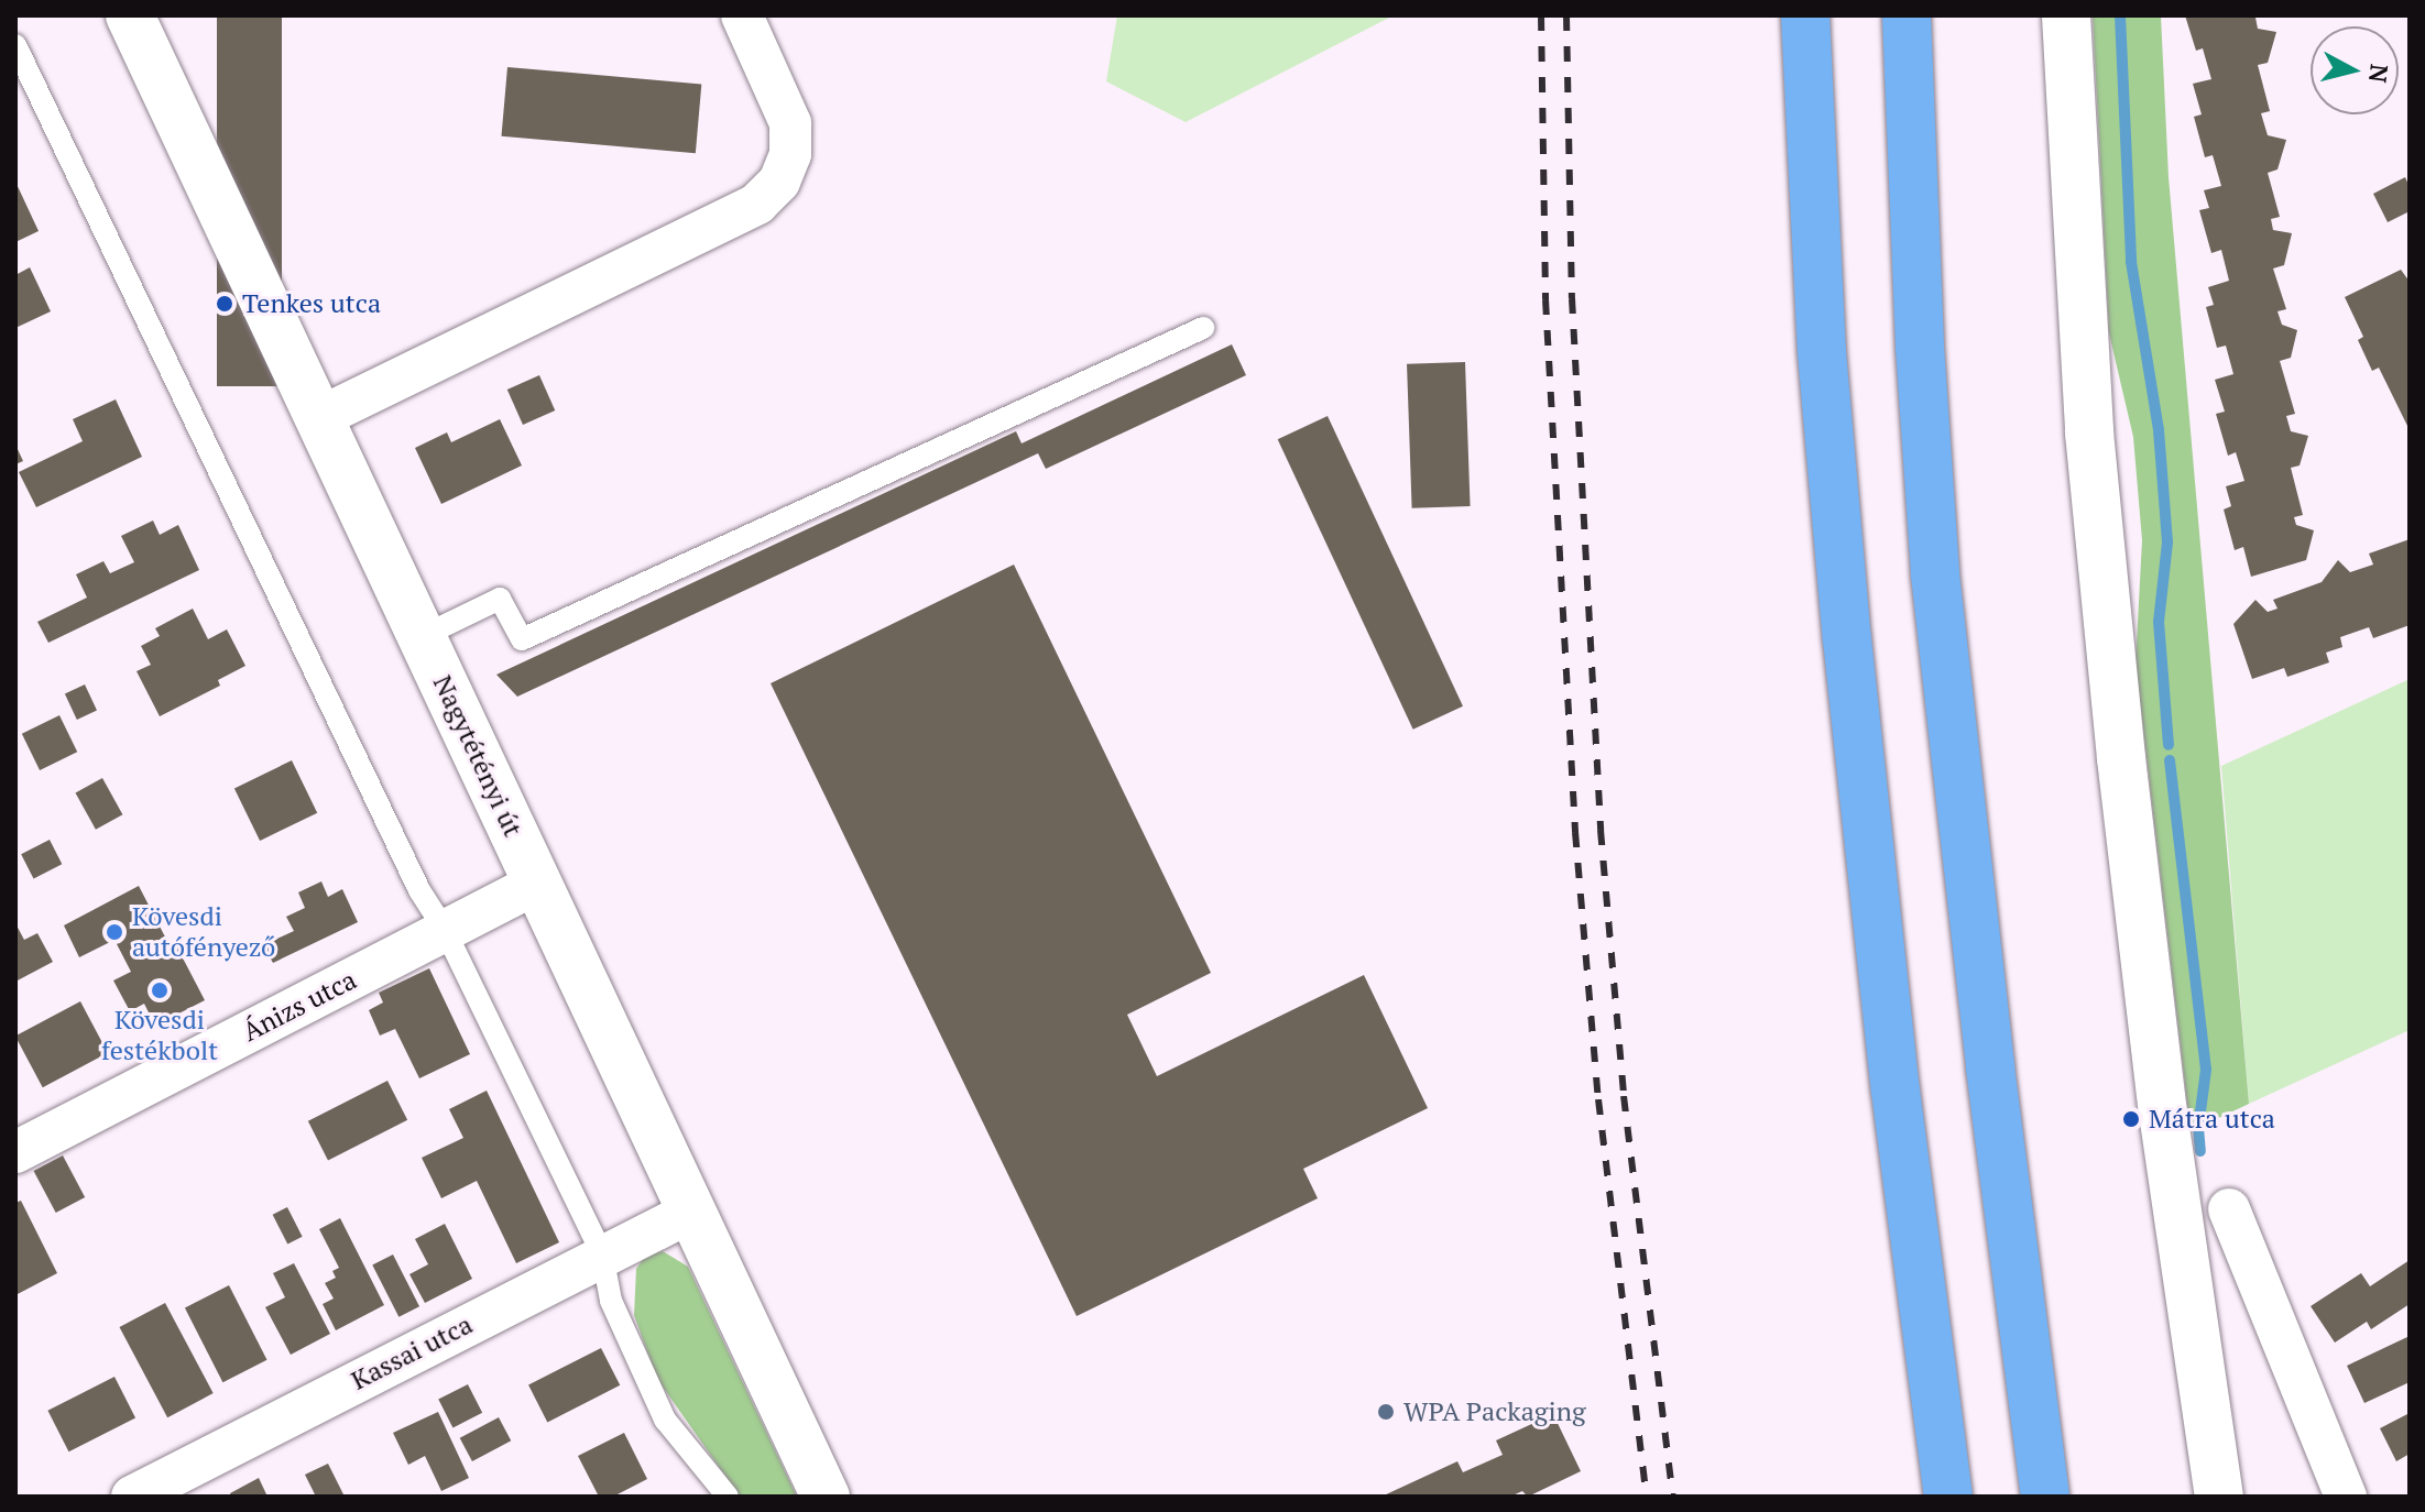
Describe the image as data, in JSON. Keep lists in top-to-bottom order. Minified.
{"streets":{"main road":["Nagytétényi út"],"street":["Ánizs utca","Kassai utca"]},"crossings":[["Nagytétényi út","Ánizs utca"],["Nagytétényi út","Kassai utca"]],"places":["Tenkes utca","Kövesdi autófényező","Kövesdi festékbolt","Mátra utca","WPA Packaging"],"north":"right"}
